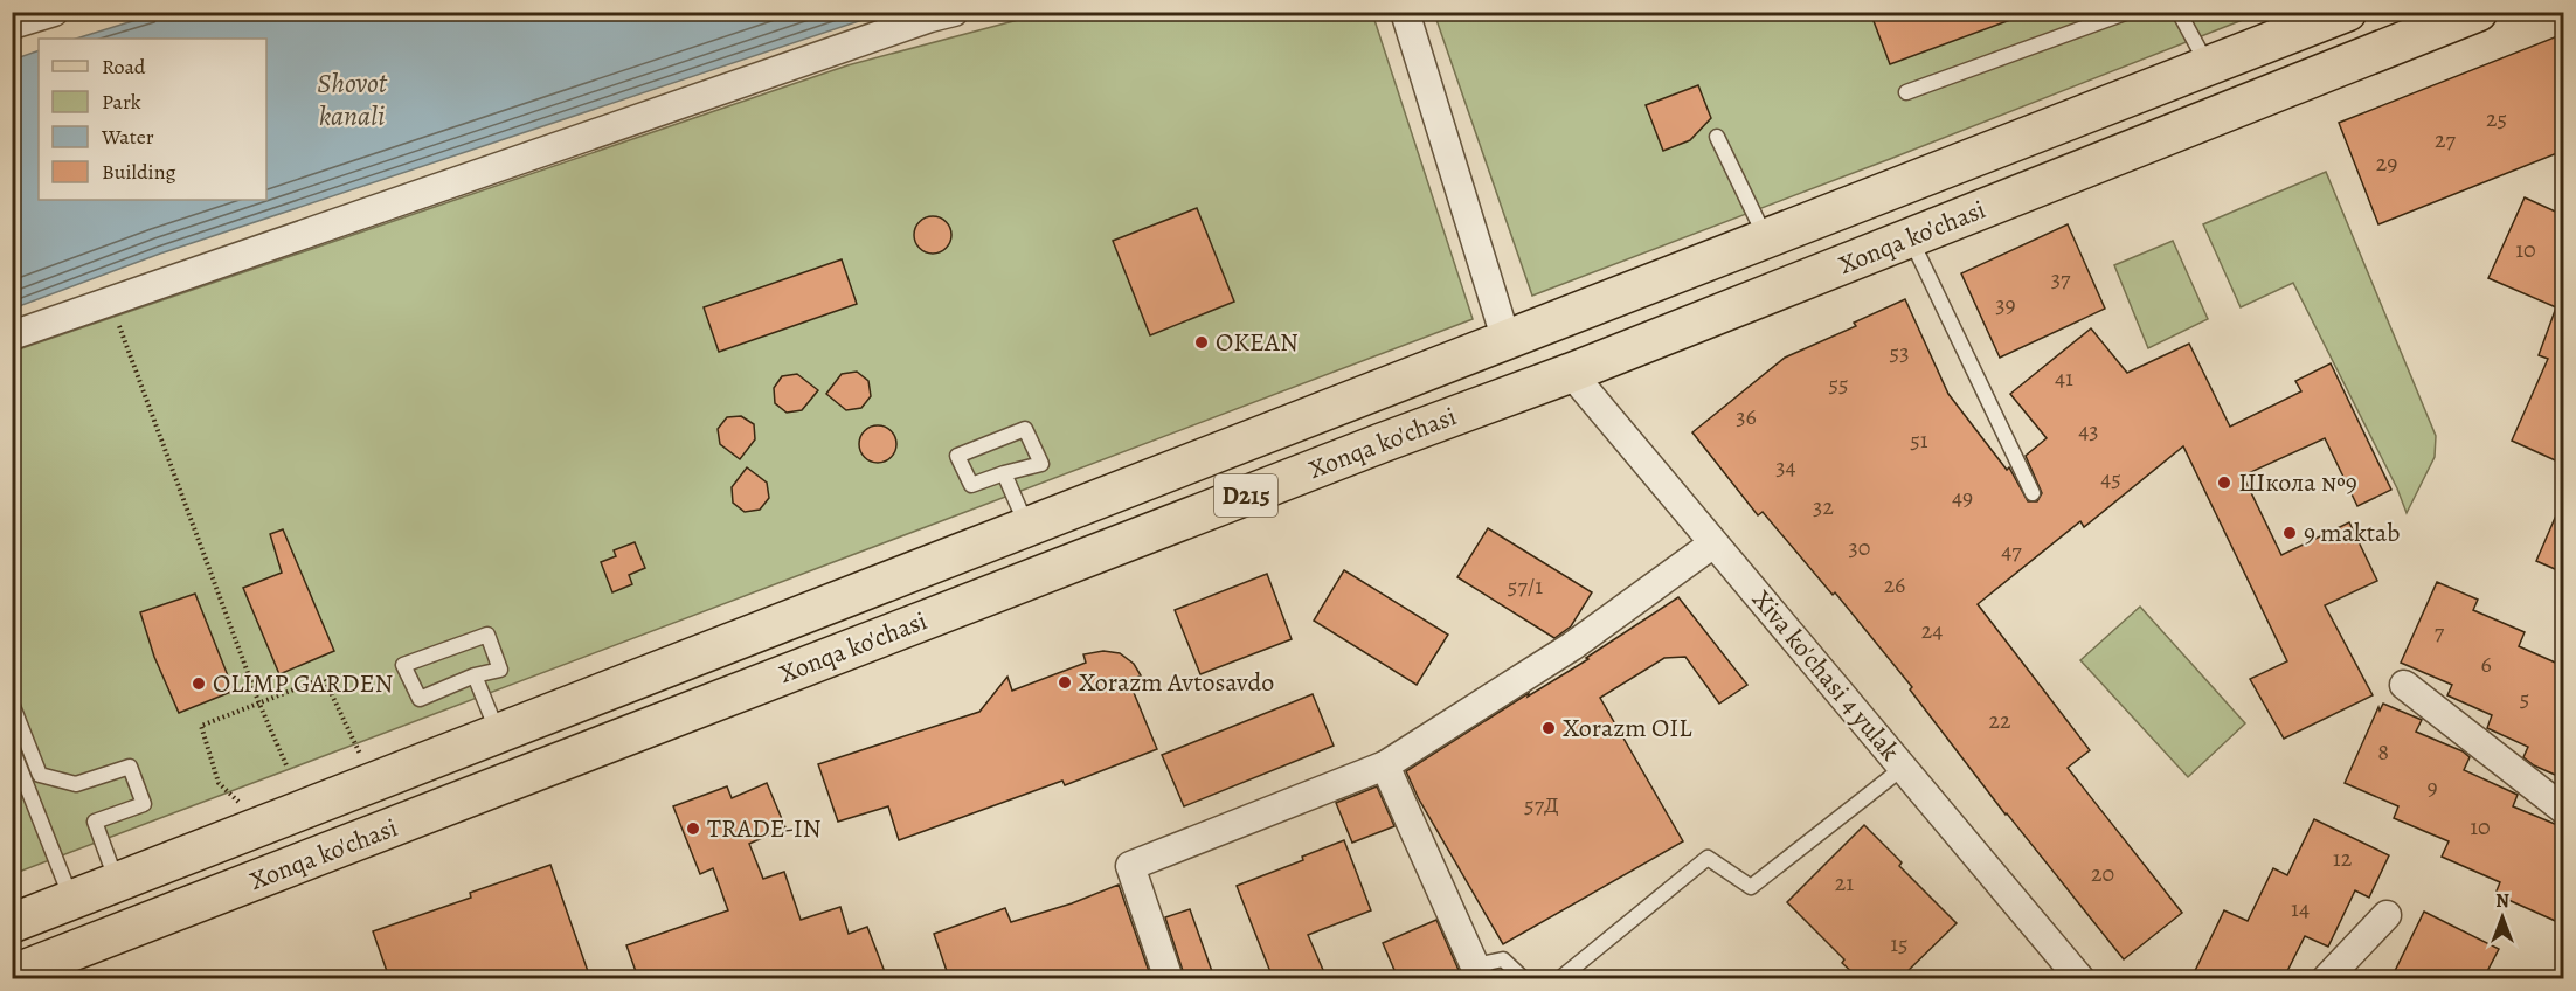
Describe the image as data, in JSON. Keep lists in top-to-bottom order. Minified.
{"streets":{"main road":["Xonqa ko'chasi","D215"],"street":["Xiva ko'chasi 4 yulak"]},"crossings":[["Xonqa ko'chasi","Xiva ko'chasi 4 yulak"]],"water":["Shovot kanali"],"places":["OKEAN","Школа №9","9 maktab","Xorazm Avtosavdo","OLIMP GARDEN","Xorazm OIL","TRADE-IN"],"house_numbers":["25","27","29","10","37","39","53","41","55","36","43","51","34","45","49","32","30","47","26","57/1","24","7","6","5","22","8","9","57Д","10","12","20","21","14","15"],"legend":["Road","Park","Water","Building"],"north":"top"}
